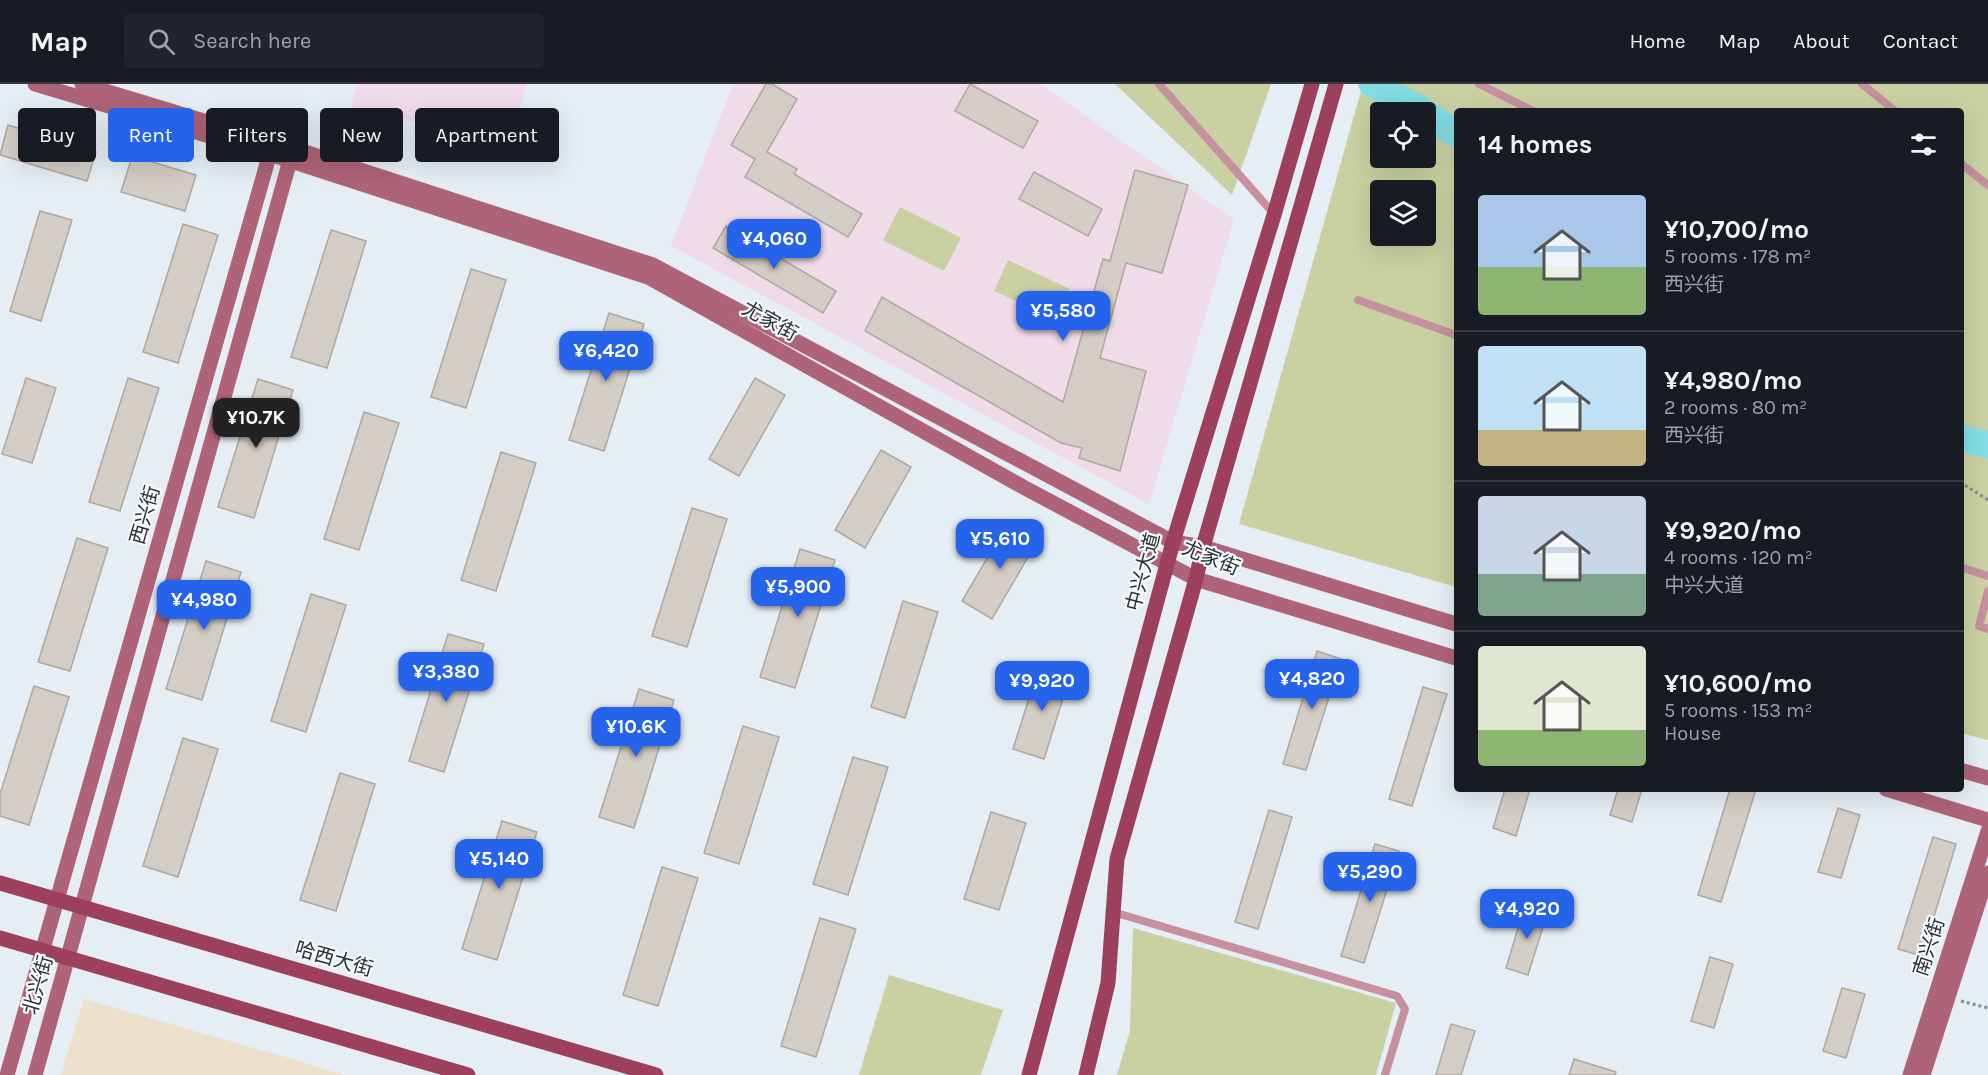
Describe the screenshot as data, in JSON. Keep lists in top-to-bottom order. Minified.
{"streets":{"main road":["尤家街","西兴街","中兴大道","南兴街","哈西大街","北兴街"]},"crossings":[["尤家街","中兴大道"],["西兴街","哈西大街"],["西兴街","北兴街"],["哈西大街","北兴街"]],"page":{"header":"Map","search":"Search here","nav":["Home","Map","About","Contact"],"chip":["Buy","Rent","Filters","New","Apartment"],"heading":"14 homes","list":[{"name":"¥10,700/mo","note":"5 rooms · 178 m² · 西兴街"},{"name":"¥4,980/mo","note":"2 rooms · 80 m² · 西兴街"},{"name":"¥9,920/mo","note":"4 rooms · 120 m² · 中兴大道"},{"name":"¥10,600/mo","note":"5 rooms · 153 m² · House"}],"price":["¥4,060","¥5,580","¥6,420","¥10.7K","¥5,610","¥5,900","¥4,980","¥3,380","¥4,820","¥9,920","¥10.6K","¥5,140","¥5,290","¥4,920"]}}
